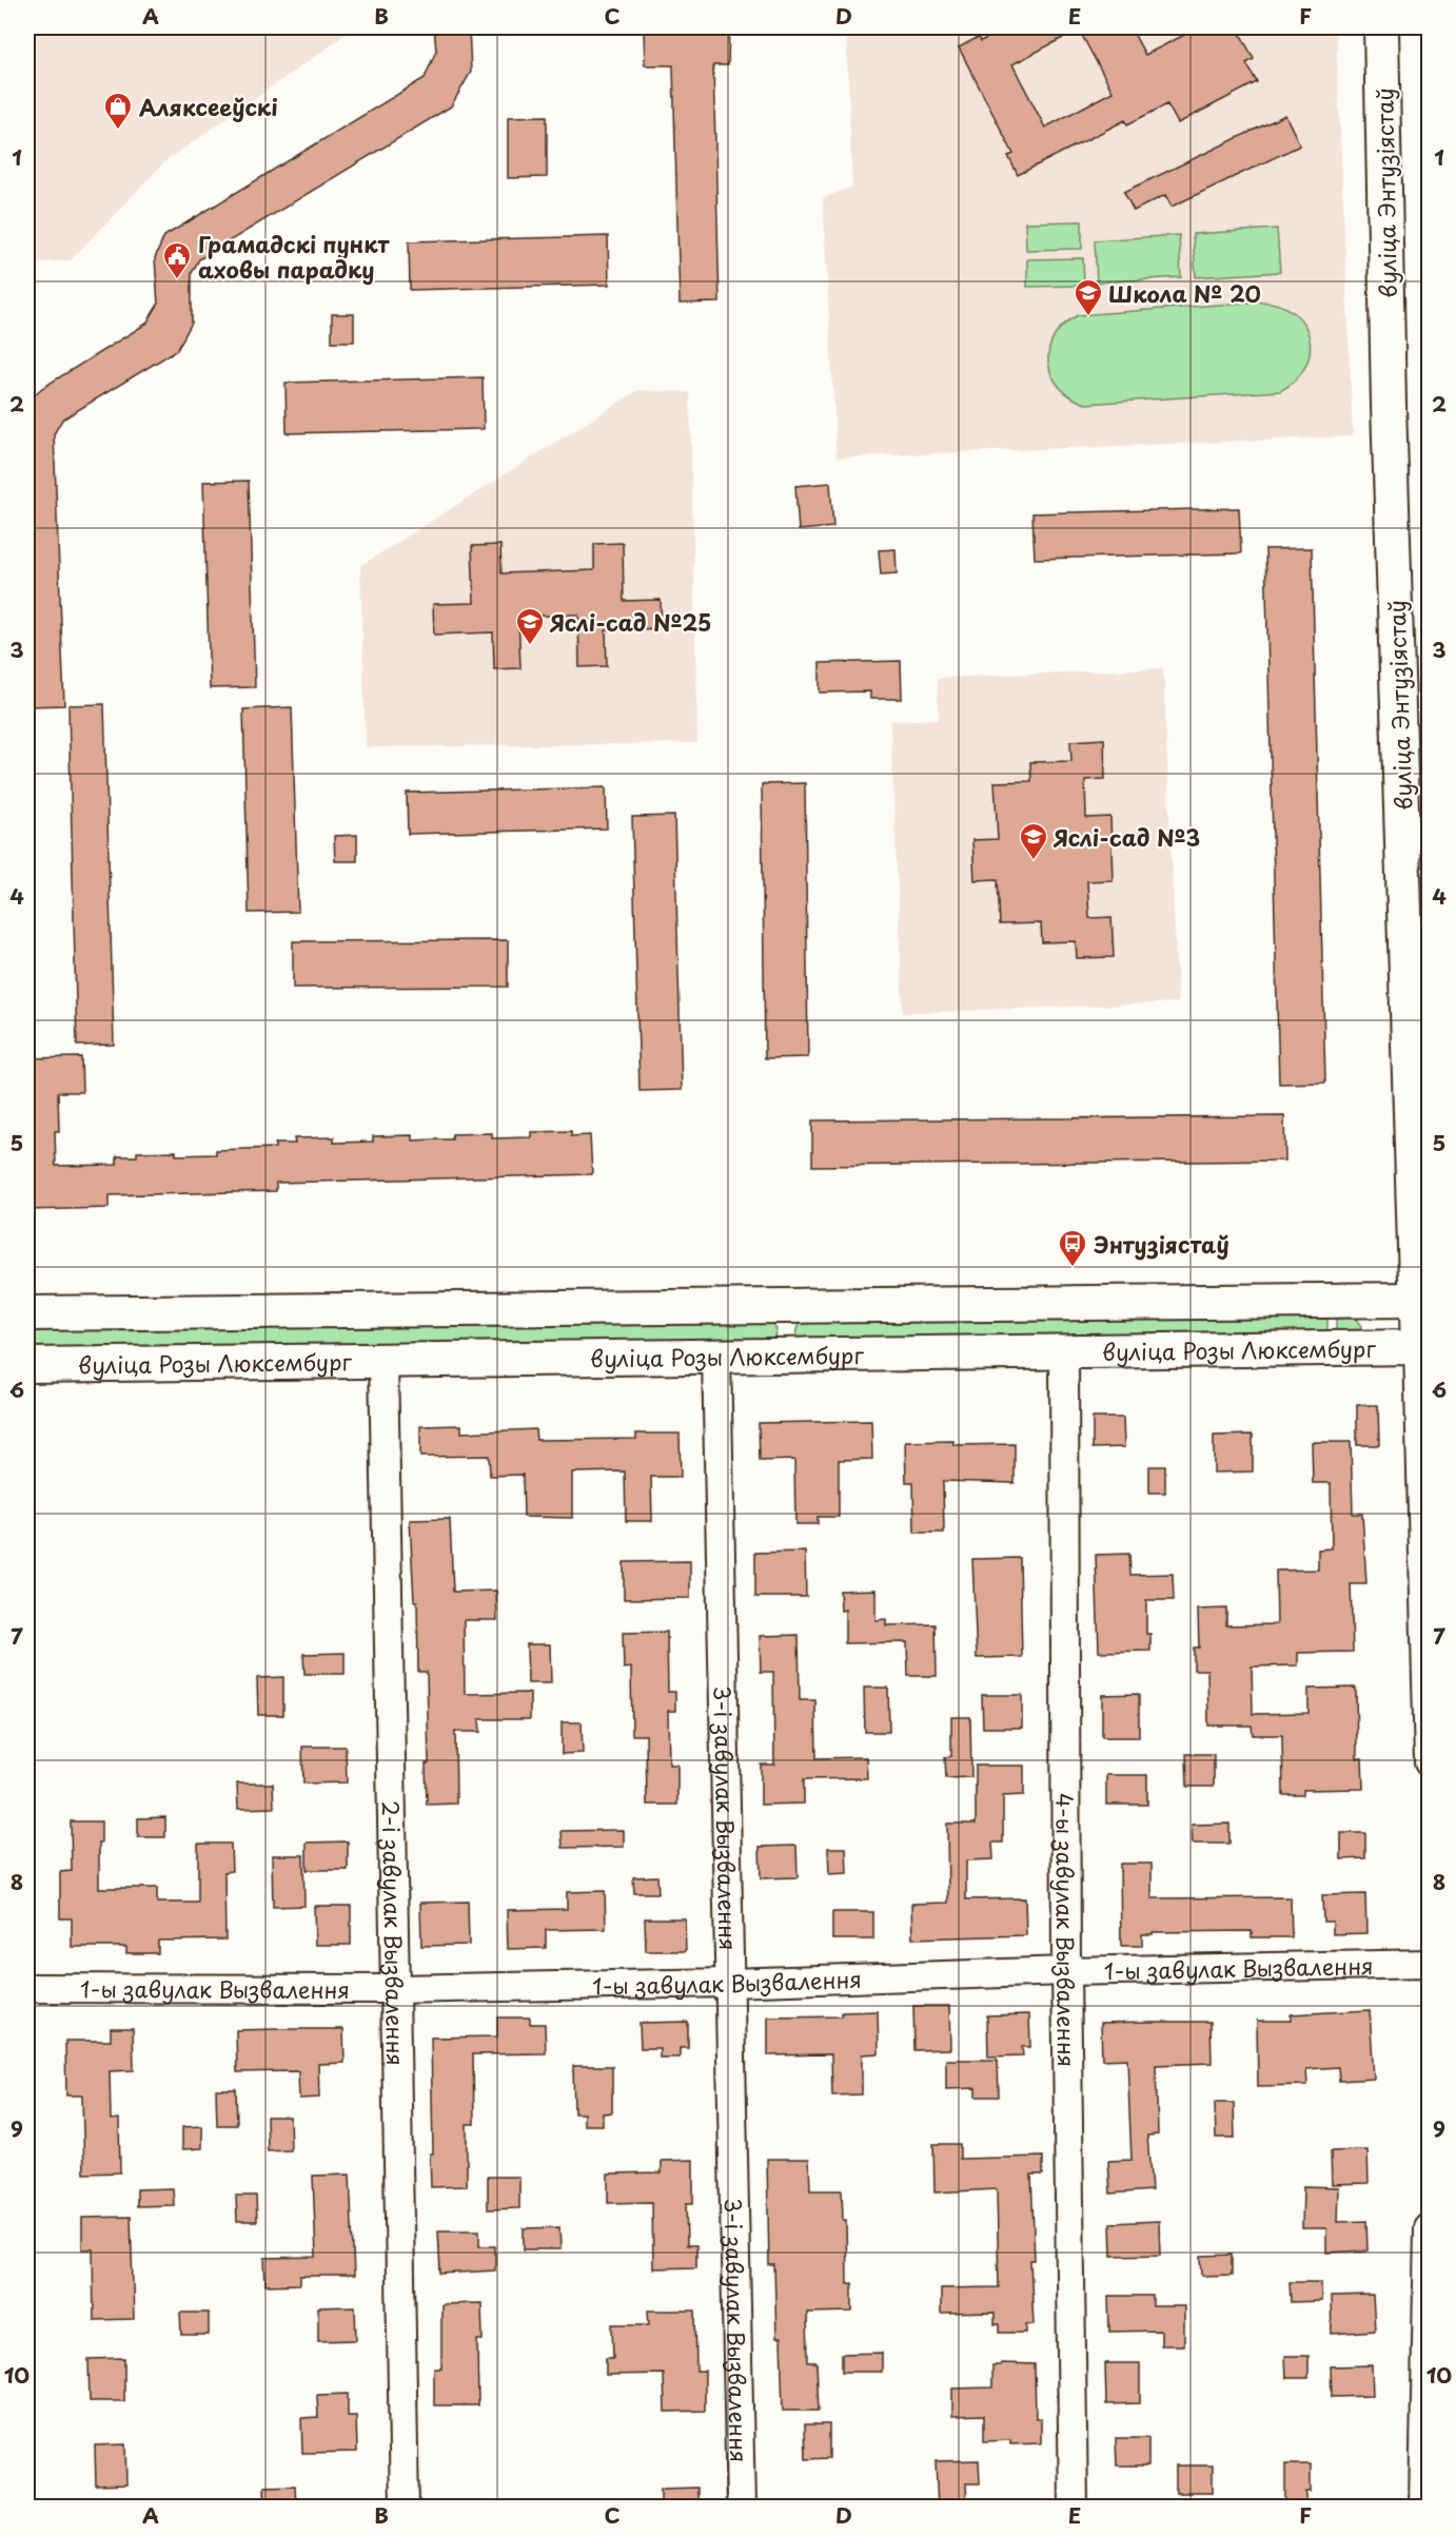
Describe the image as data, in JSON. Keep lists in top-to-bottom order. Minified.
{"streets":{"main road":["вуліца Энтузіястаў","вуліца Розы Люксембург"],"street":["3-і завулак Вызвалення","4-ы завулак Вызвалення","2-і завулак Вызвалення","1-ы завулак Вызвалення"]},"crossings":[["вуліца Энтузіястаў","вуліца Розы Люксембург"],["вуліца Розы Люксембург","3-і завулак Вызвалення"],["вуліца Розы Люксембург","4-ы завулак Вызвалення"],["вуліца Розы Люксембург","2-і завулак Вызвалення"],["3-і завулак Вызвалення","1-ы завулак Вызвалення"],["4-ы завулак Вызвалення","1-ы завулак Вызвалення"],["2-і завулак Вызвалення","1-ы завулак Вызвалення"]],"places":{"shop":["Аляксееўскі"],"public building":["Грамадскі пункт аховы парадку"],"school or university":["Школа № 20","Яслі-сад №25","Яслі-сад №3"],"bus stop":["Энтузіястаў"]},"grid":{"columns":["A","B","C","D","E","F"],"rows":["1","2","3","4","5","6","7","8","9","10"]}}
